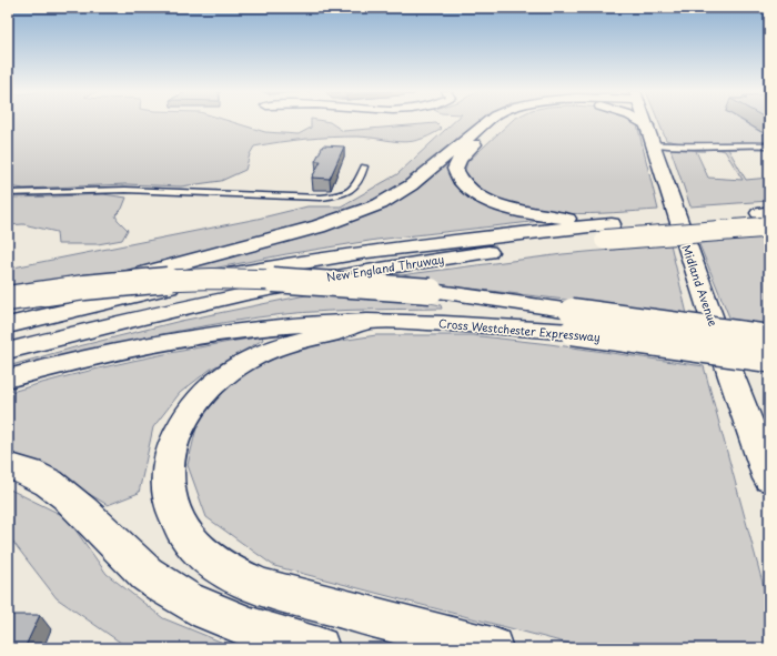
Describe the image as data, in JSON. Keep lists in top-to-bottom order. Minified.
{"streets":{"main road":["New England Thruway","Midland Avenue","Cross Westchester Expressway"]}}
